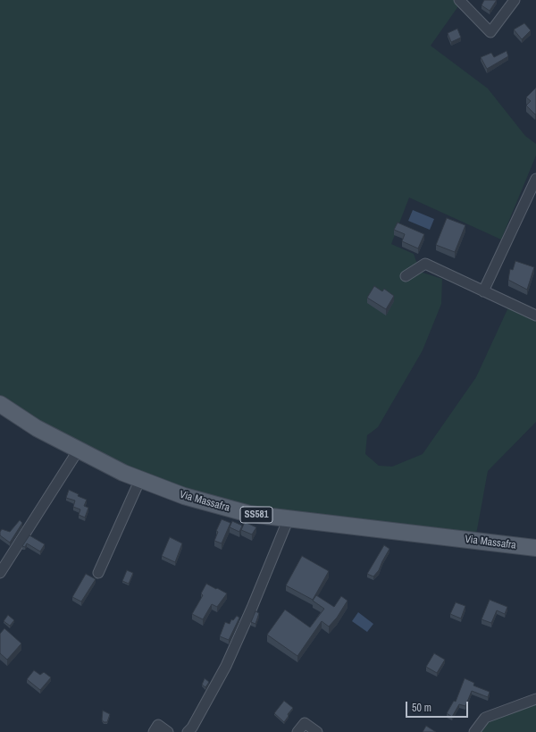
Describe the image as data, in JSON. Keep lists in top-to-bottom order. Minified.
{"streets":{"main road":["Via Massafra","SS581"]},"scale_bar":"50 m"}
